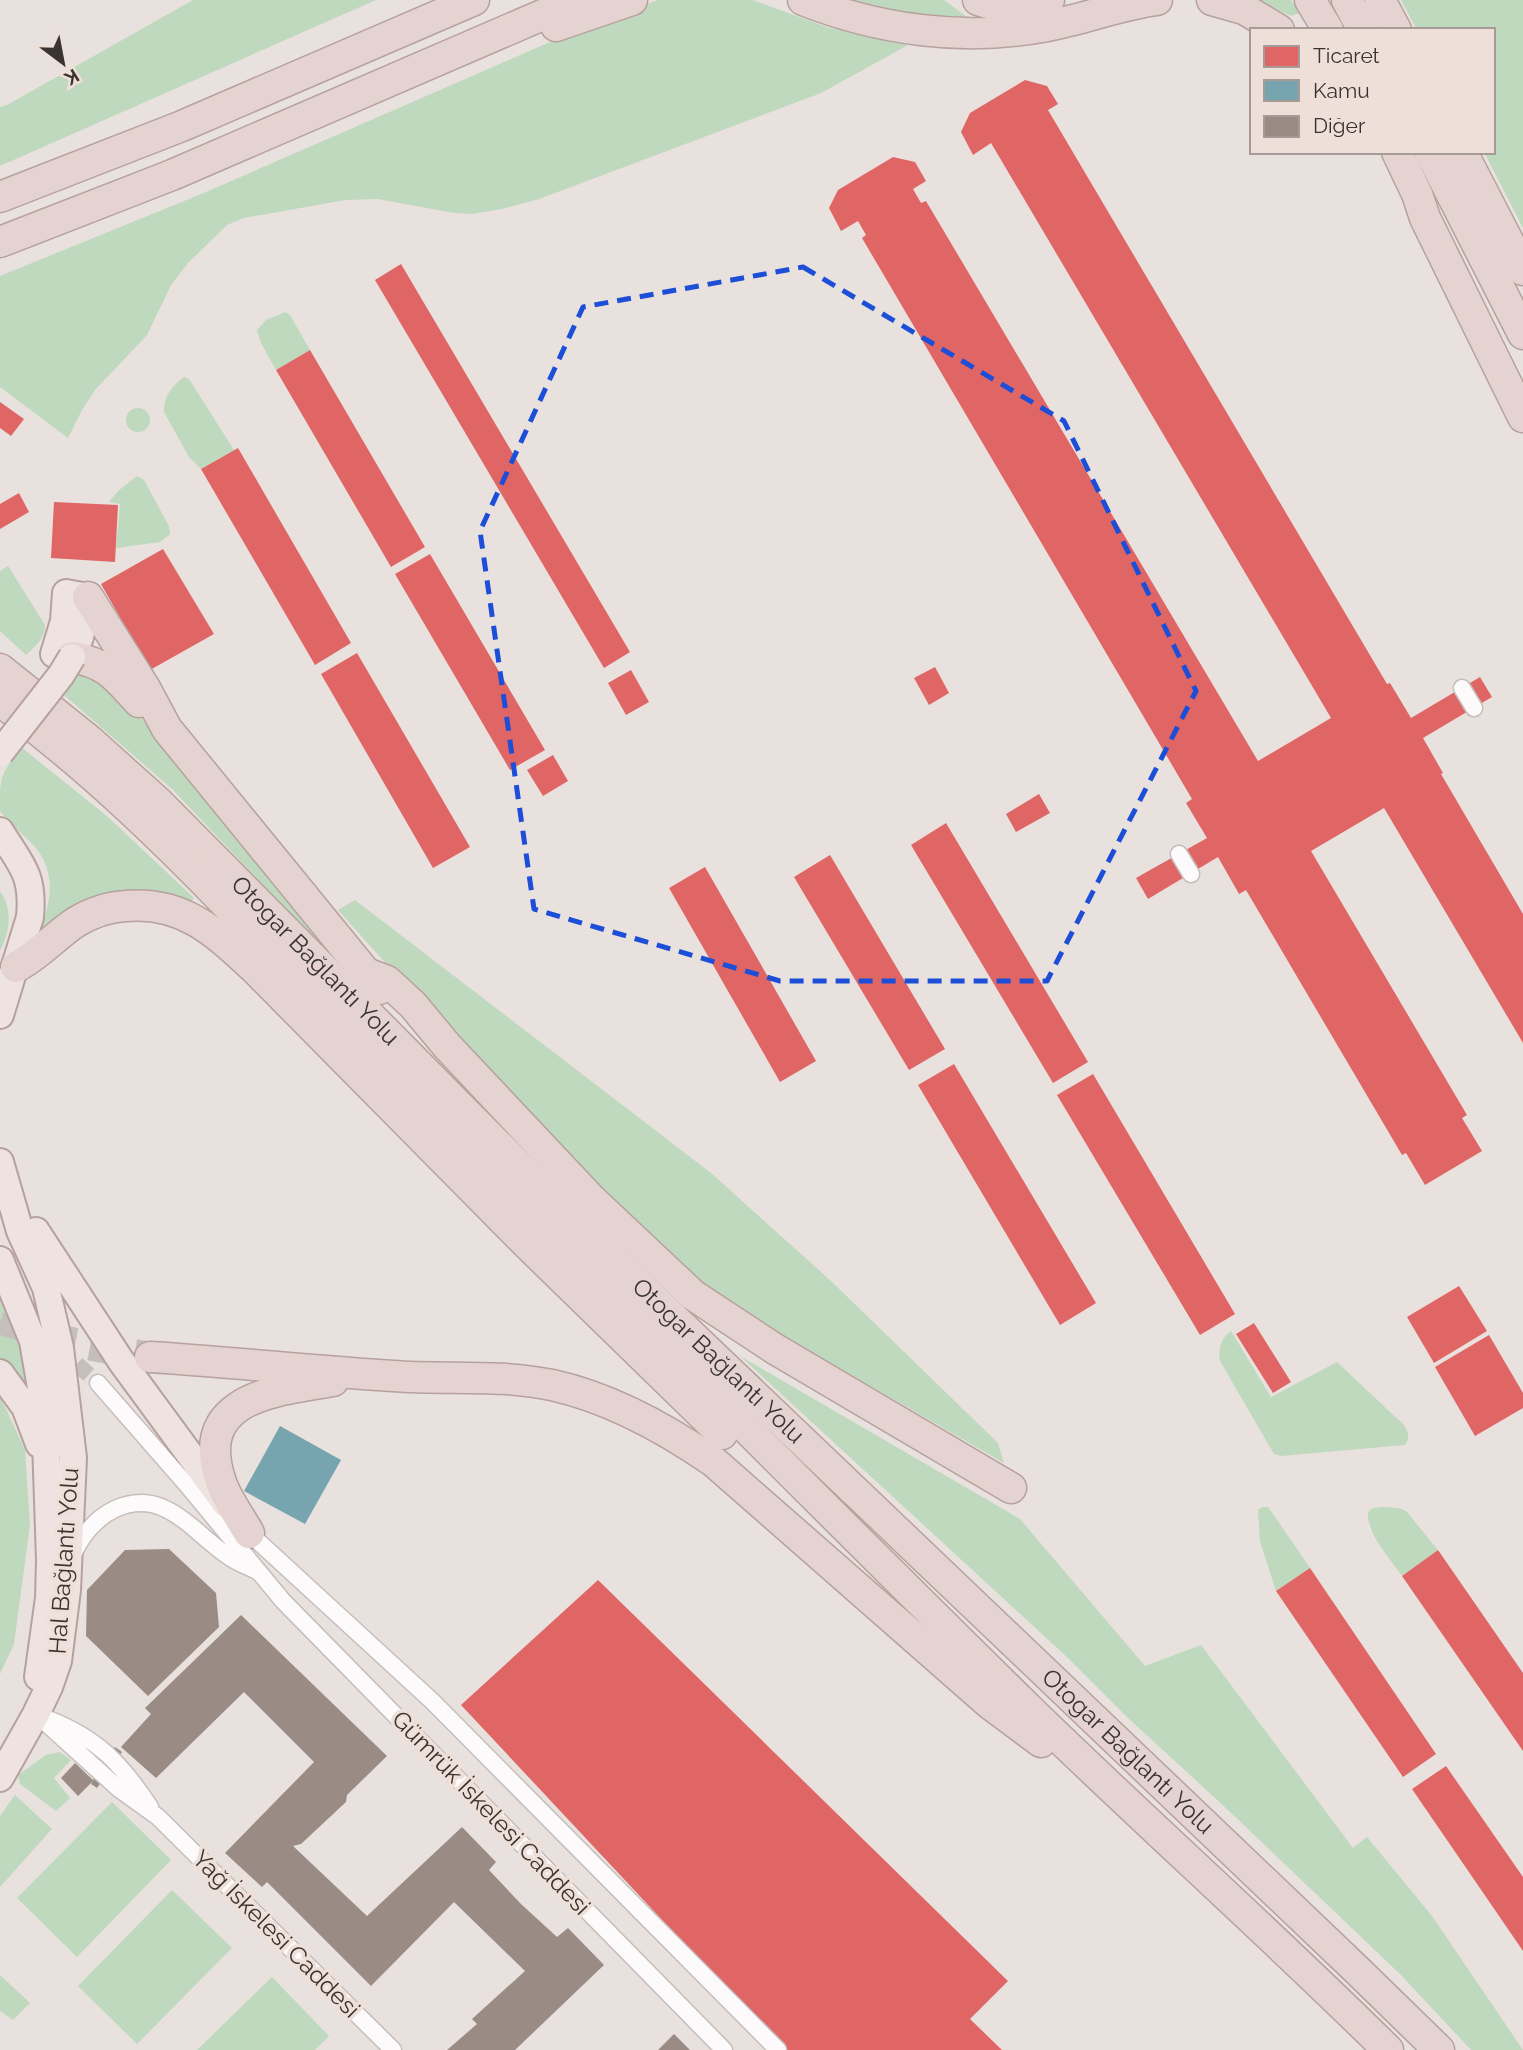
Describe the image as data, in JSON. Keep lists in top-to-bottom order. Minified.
{"streets":{"highway":["Otogar Bağlantı Yolu"],"main road":["Hal Bağlantı Yolu"],"street":["Gümrük İskelesi Caddesi","Yağ İskelesi Caddesi"]},"crossings":[["Hal Bağlantı Yolu","Yağ İskelesi Caddesi"]],"legend":["Ticaret","Kamu","Diğer"],"north":"bottom right"}
